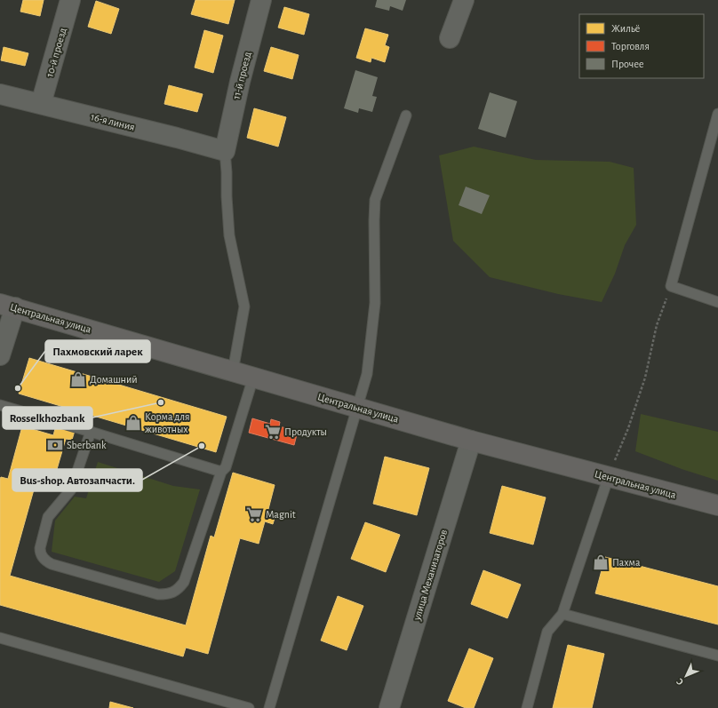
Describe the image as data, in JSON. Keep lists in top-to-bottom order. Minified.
{"streets":{"street":["10-й проезд","11-й проезд","16-я линия","Центральная улица","улица Механизаторов"]},"crossings":[["10-й проезд","16-я линия"],["11-й проезд","16-я линия"],["Центральная улица","улица Механизаторов"]],"places":{"shop":["Домашний","Корма для животных","Пахма"],"other":["Пахмовский ларек","Rosselkhozbank","Bus-shop. Автозапчасти."],"supermarket":["Продукты","Magnit"],"bank":["Sberbank"]},"legend":["Жильё","Торговля","Прочее"],"north":"bottom left"}
